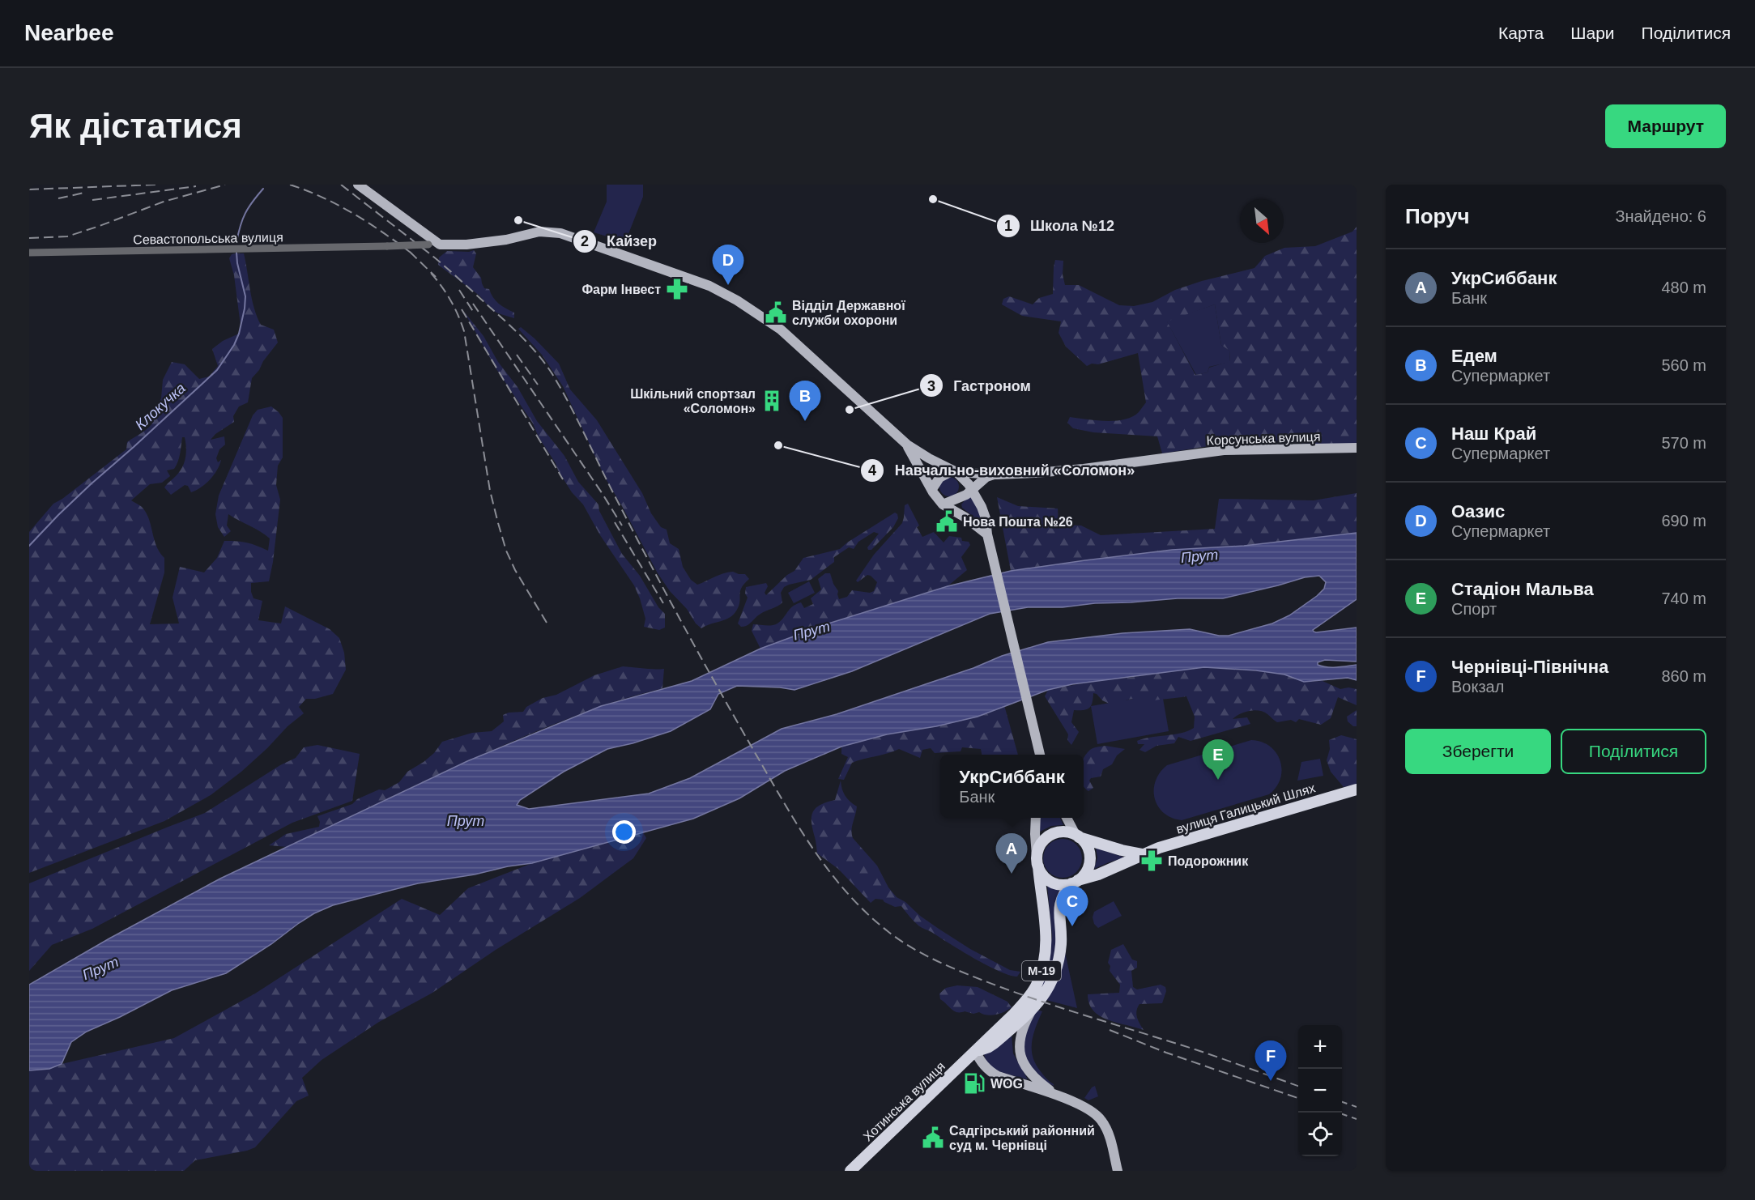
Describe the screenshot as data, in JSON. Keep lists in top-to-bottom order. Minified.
{"streets":{"highway":["вулиця Галицький Шлях","М-19","Хотинська вулиця"],"main road":["Корсунська вулиця"],"street":["Севастопольська вулиця"]},"crossings":[["вулиця Галицький Шлях","М-19"],["вулиця Галицький Шлях","Хотинська вулиця"],["М-19","Хотинська вулиця"]],"water":["Клокучка","Прут"],"places":{"other":["Школа №12","Кайзер","Гастроном","Навчально-виховний «Соломон»"],"pharmacy":["Фарм Інвест","Подорожник"],"public building":["Відділ Державної служби охорони","Нова Пошта №26","Садгірський районний суд м. Чернівці"],"building":["Шкільний спортзал «Соломон»"],"fuel station":["WOG"]},"north":"bottom right","page":{"header":"Nearbee","nav":["Карта","Шари","Поділитися"],"buttons":["Маршрут",["Зберегти","Поділитися"]],"title":"Як дістатися","heading":["Поруч","Знайдено: 6"],"pins":["D","B","E","A","C","F"],"list":[{"mark":"A","name":"УкрСиббанк","note":"Банк","value":"480 m"},{"mark":"B","name":"Едем","note":"Супермаркет","value":"560 m"},{"mark":"C","name":"Наш Край","note":"Супермаркет","value":"570 m"},{"mark":"D","name":"Оазис","note":"Супермаркет","value":"690 m"},{"mark":"E","name":"Стадіон Мальва","note":"Спорт","value":"740 m"},{"mark":"F","name":"Чернівці-Північна","note":"Вокзал","value":"860 m"}],"popup":["УкрСиббанк","Банк"],"map_buttons":["+","−"]}}
